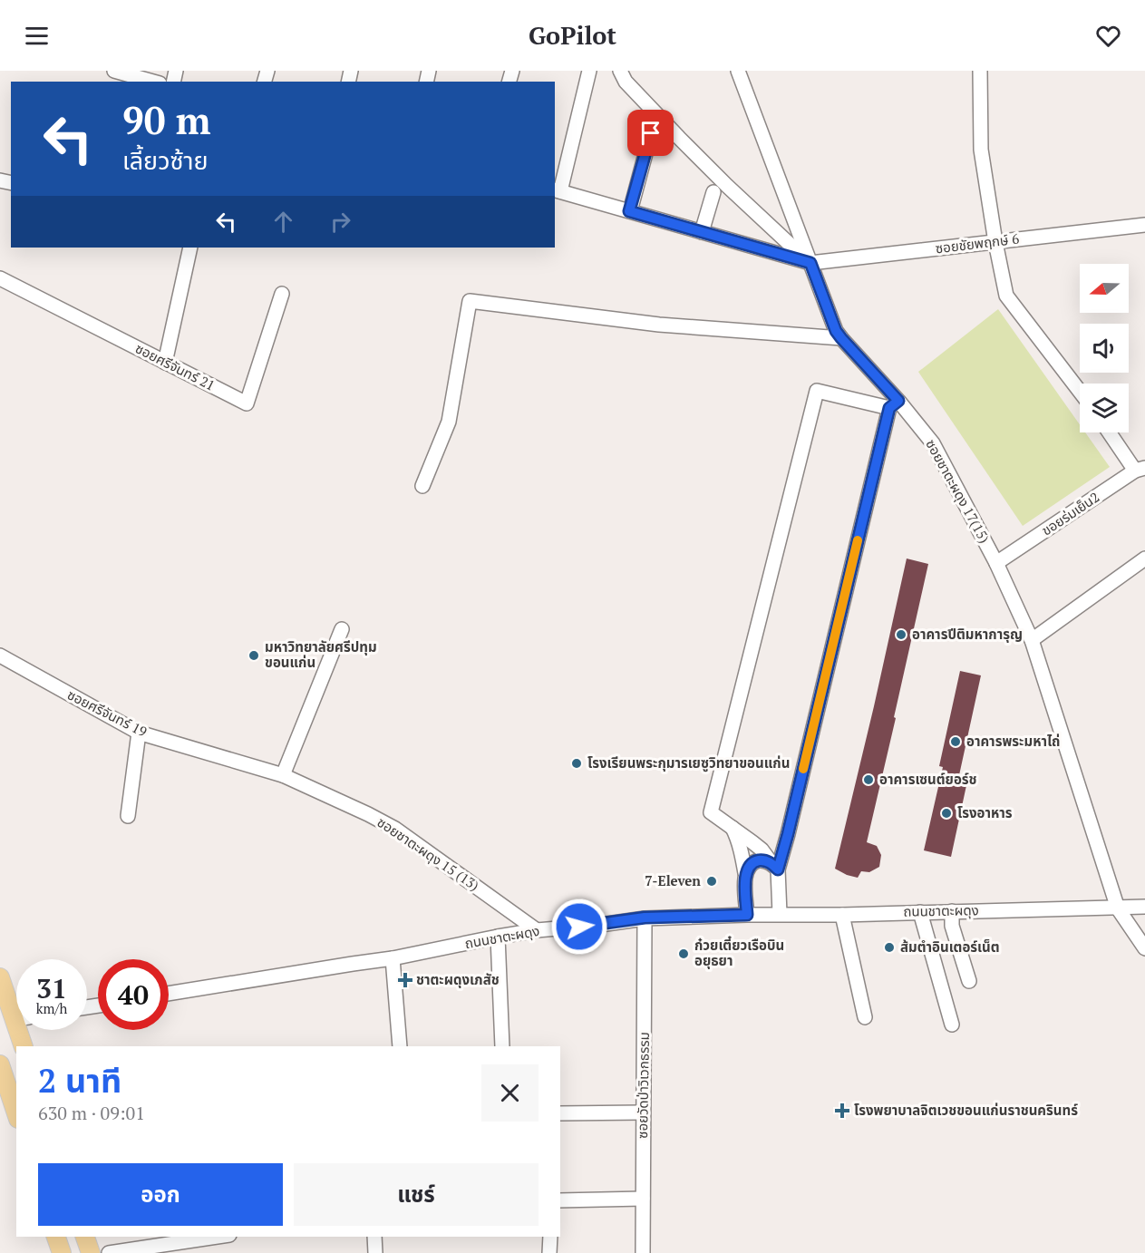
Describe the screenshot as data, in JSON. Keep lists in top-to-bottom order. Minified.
{"streets":{"street":["ซอยชัยพฤกษ์ 6","ซอยศรีจันทร์ 21","ซอยชาตะผดุง 17(15)","ขอยร่มเย็น2","ซอยศรีจันทร์ 19","ซอยชาตะผดุง 15 (13)","ถนนชาตะผดุง","ซอยวัดป่าวิเวกธรรม"]},"crossings":[["ซอยชัยพฤกษ์ 6","ซอยชาตะผดุง 17(15)"],["ซอยชาตะผดุง 17(15)","ขอยร่มเย็น2"],["ซอยชาตะผดุง 17(15)","ถนนชาตะผดุง"],["ซอยศรีจันทร์ 19","ซอยชาตะผดุง 15 (13)"],["ซอยชาตะผดุง 15 (13)","ถนนชาตะผดุง"],["ถนนชาตะผดุง","ซอยวัดป่าวิเวกธรรม"]],"places":{"other":["อาคารปีติมหาการุญ","มหาวิทยาลัยศรีปทุม ขอนแก่น","อาคารพระมหาไถ่","โรงเรียนพระกุมารเยซูวิทยาขอนแก่น","อาคารเซนต์ยอร์ช","โรงอาหาร","7-Eleven","ส้มตำอินเตอร์เน็ต","ก๋วยเตี๋ยวเรือบิน อยุธยา"],"health":["ชาตะผดุงเภสัช","โรงพยาบาลจิตเวชขอนแก่นราชนครินทร์"]},"north":"left","page":{"header":"GoPilot","turn":["90 m","เลี้ยวซ้าย"],"speed":"31 km/h","limit":"40","heading":["2 นาที","630 m · 09:01"],"buttons":["ออก","แชร์"]}}
